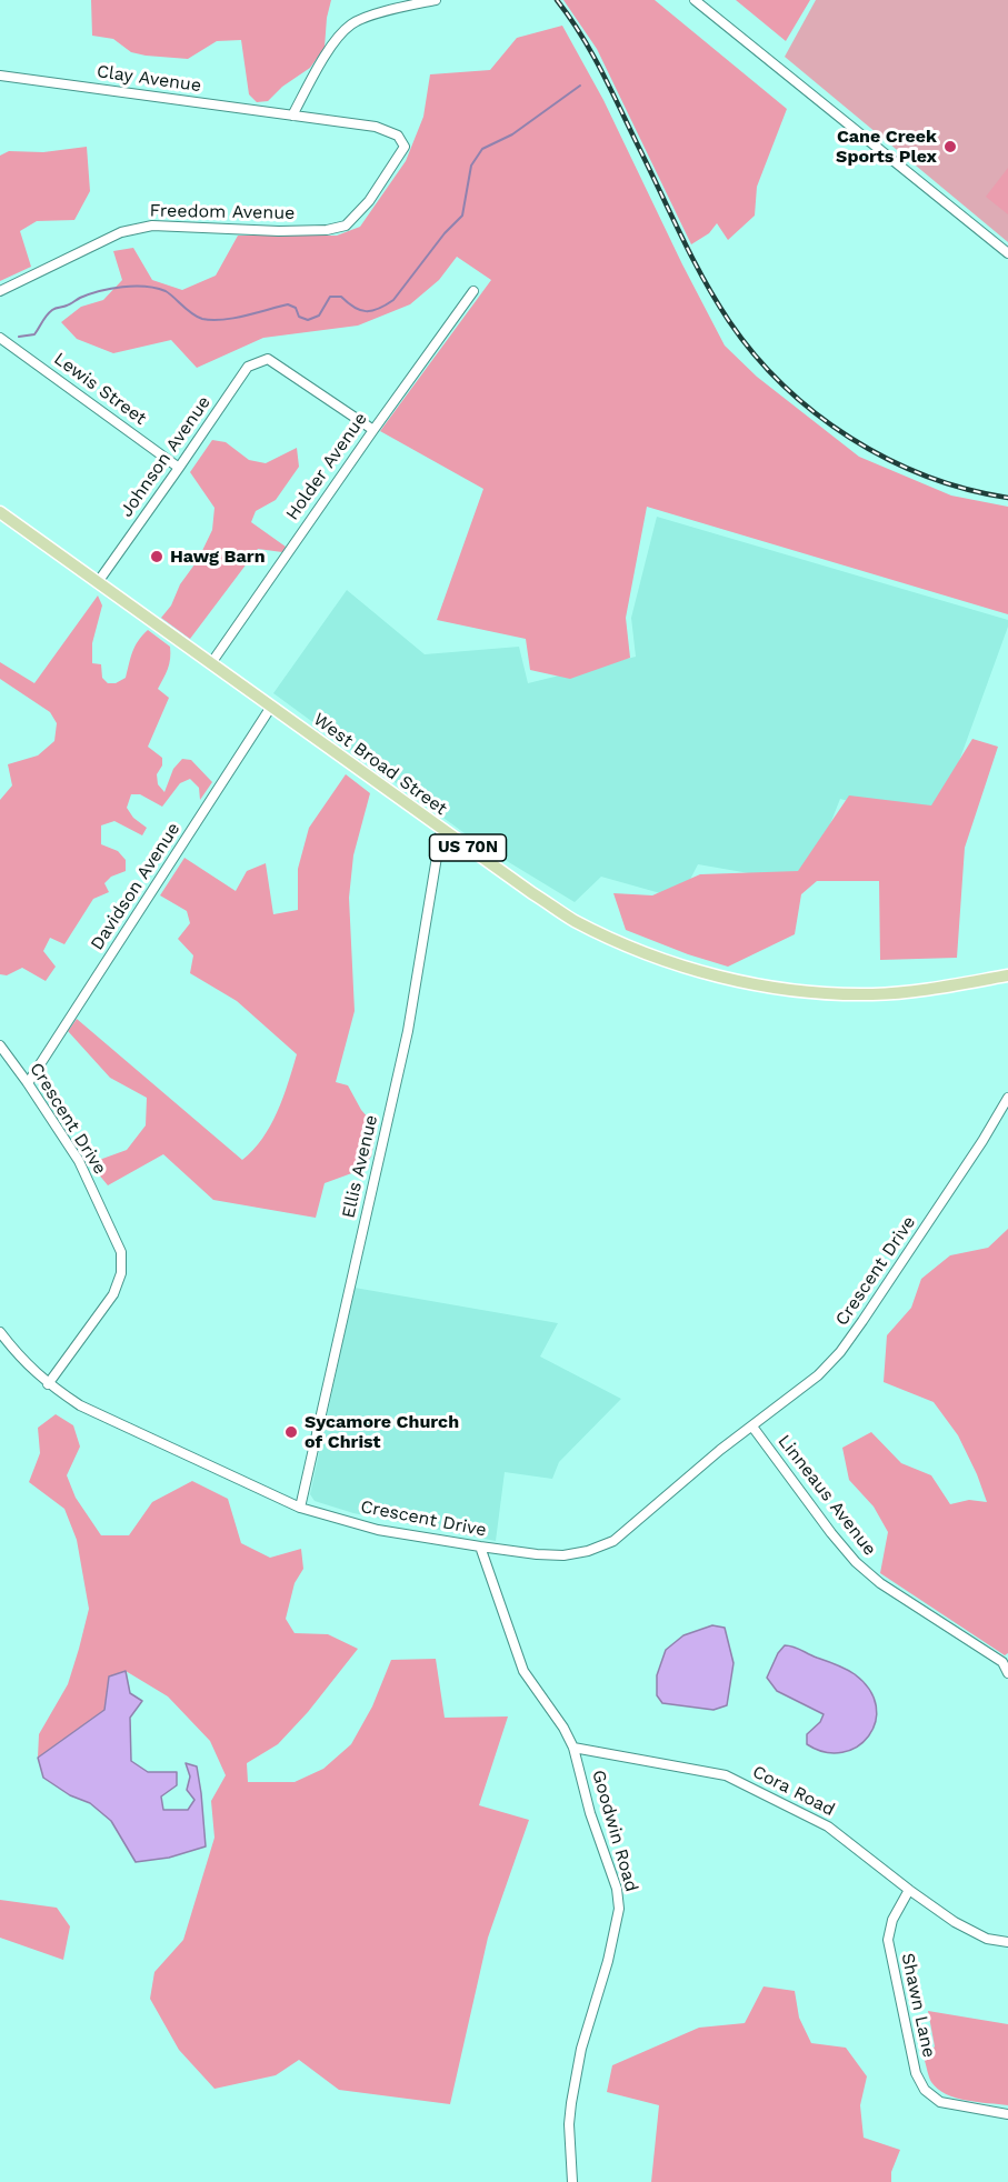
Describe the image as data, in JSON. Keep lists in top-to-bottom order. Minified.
{"streets":{"main road":["West Broad Street","US 70N"],"street":["Clay Avenue","Freedom Avenue","Lewis Street","Johnson Avenue","Holder Avenue","Davidson Avenue","Crescent Drive","Ellis Avenue","Linneaus Avenue","Cora Road","Goodwin Road","Shawn Lane"]},"crossings":[["Clay Avenue","Freedom Avenue"],["Lewis Street","Johnson Avenue"],["Johnson Avenue","Holder Avenue"],["Johnson Avenue","West Broad Street"],["Holder Avenue","West Broad Street"],["West Broad Street","Davidson Avenue"],["West Broad Street","Ellis Avenue"],["Davidson Avenue","Crescent Drive"],["Crescent Drive","Ellis Avenue"],["Crescent Drive","Linneaus Avenue"],["Crescent Drive","Goodwin Road"],["Cora Road","Goodwin Road"],["Cora Road","Shawn Lane"]],"places":["Cane Creek Sports Plex","Hawg Barn","Sycamore Church of Christ"]}
